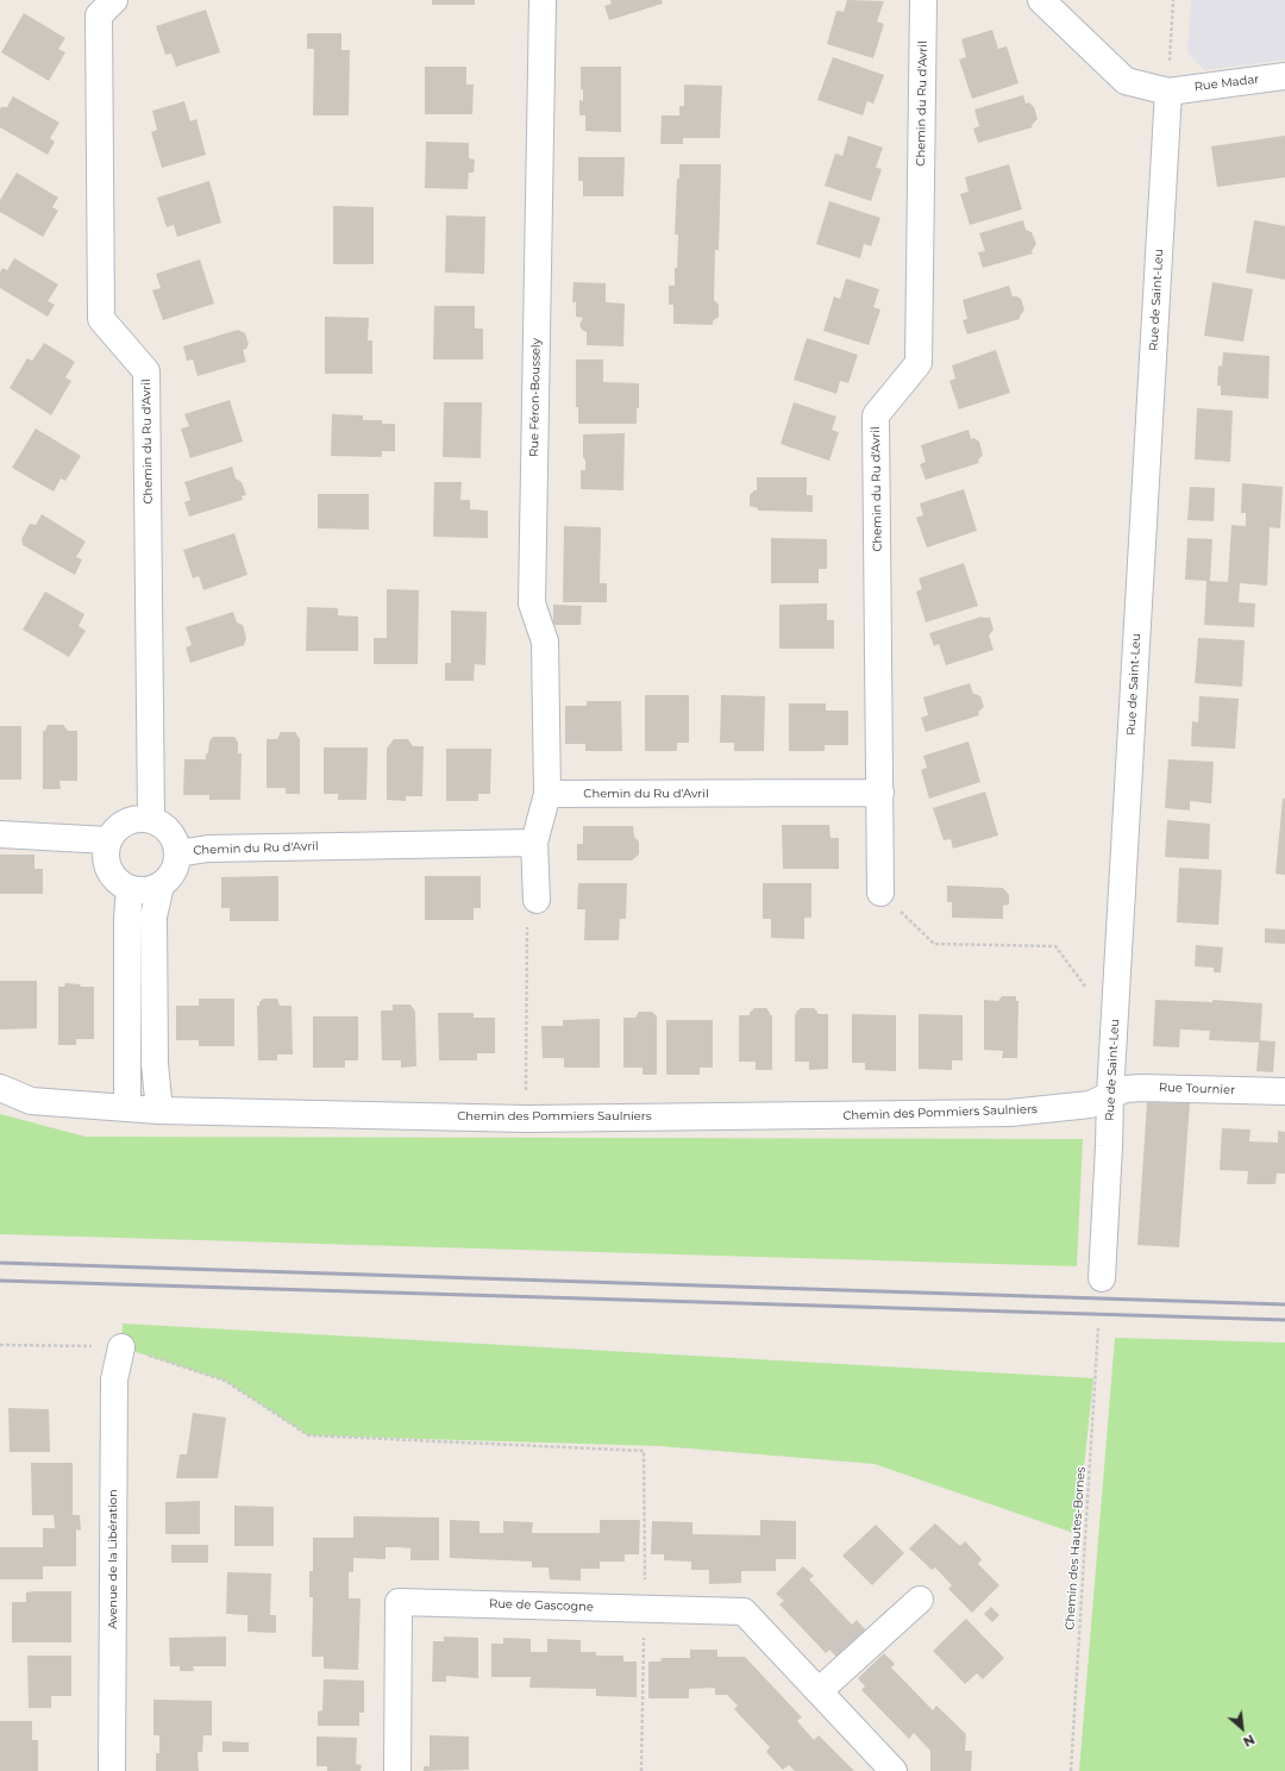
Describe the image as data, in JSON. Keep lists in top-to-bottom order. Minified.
{"streets":{"street":["Rue Madar","Chemin du Ru d'Avril","Rue de Saint-Leu","Rue Féron-Boussely","Rue Tournier","Chemin des Pommiers Saulniers","Avenue de la Libération","Rue de Gascogne"],"path":["Chemin des Hautes-Bornes"]},"crossings":[["Rue Madar","Rue de Saint-Leu"],["Chemin du Ru d'Avril","Rue Féron-Boussely"],["Chemin du Ru d'Avril","Chemin des Pommiers Saulniers"],["Rue de Saint-Leu","Rue Tournier"],["Rue de Saint-Leu","Chemin des Pommiers Saulniers"],["Rue Tournier","Chemin des Pommiers Saulniers"]],"north":"bottom right"}
